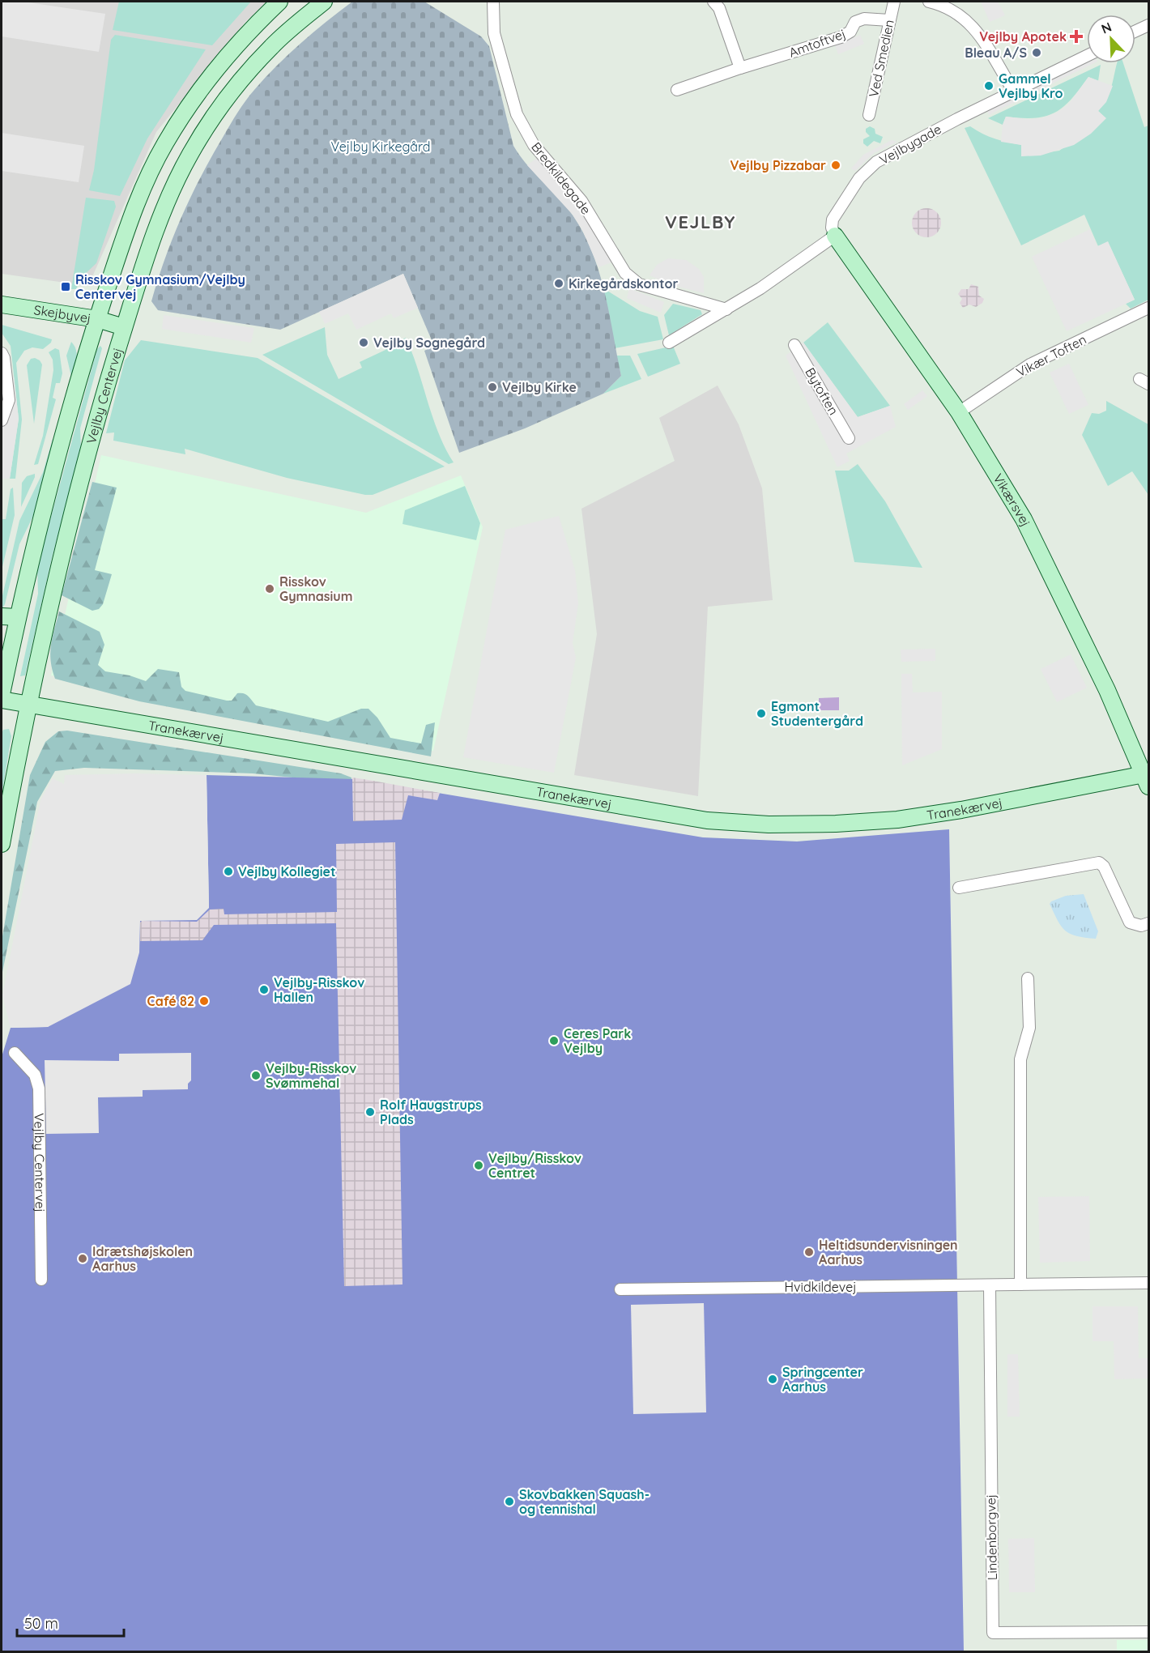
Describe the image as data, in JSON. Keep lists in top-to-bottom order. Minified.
{"streets":{"street":["Amtoftvej","Ved Smedien","Vejlbygade","Bredkildegade","Skejbyvej","Vikær Toften","Bytoften","Vejlby Centervej","Vikærsvej","Tranekærvej","Hvidkildevej","Lindenborgvej"]},"crossings":[["Amtoftvej","Ved Smedien"],["Vejlbygade","Vikærsvej"],["Skejbyvej","Vejlby Centervej"],["Vikær Toften","Vikærsvej"],["Vejlby Centervej","Tranekærvej"],["Vikærsvej","Tranekærvej"],["Hvidkildevej","Lindenborgvej"]],"districts":["VEJLBY"],"parks":["Vejlby Kirkegård"],"places":{"health":["Vejlby Apotek"],"other":["Bleau A/S","Gammel Vejlby Kro","Vejlby Pizzabar","Kirkegårdskontor","Vejlby Sognegård","Vejlby Kirke","Risskov Gymnasium","Egmont Studentergård","Vejlby Kollegiet","Vejlby-Risskov Hallen","Café 82","Ceres Park Vejlby","Vejlby-Risskov Svømmehal","Rolf Haugstrups Plads","Vejlby/Risskov Centret","Heltidsundervisningen Aarhus","Idrætshøjskolen Aarhus","Springcenter Aarhus","Skovbakken Squash- og tennishal"],"transit":["Risskov Gymnasium/Vejlby Centervej"]},"scale_bar":"50 m","north":"top left"}
